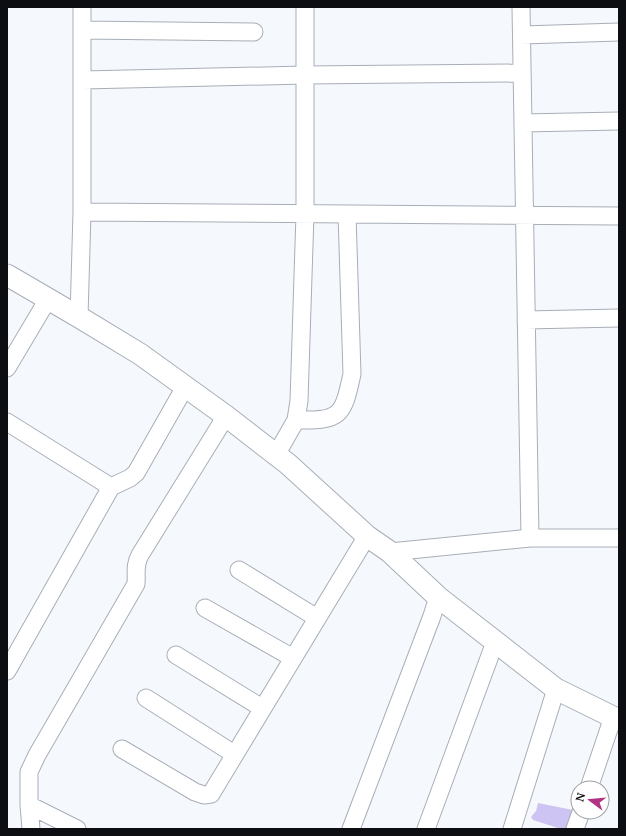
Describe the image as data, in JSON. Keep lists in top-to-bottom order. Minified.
{"north":"left"}
